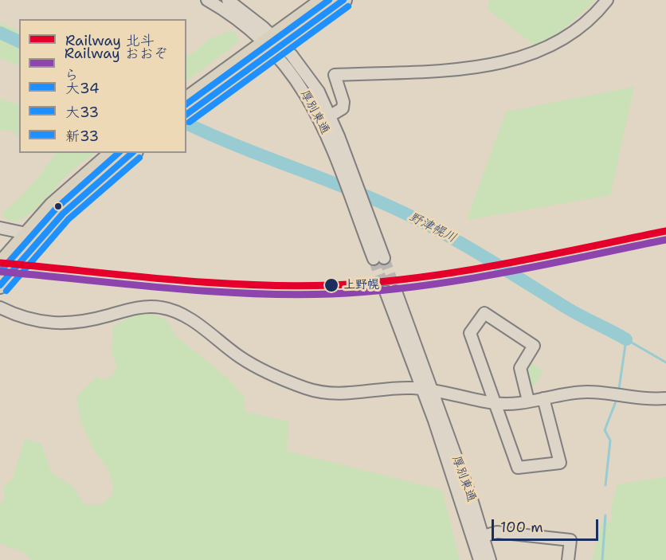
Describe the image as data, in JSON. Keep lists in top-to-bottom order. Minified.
{"streets":{"street":["厚別東通"]},"water":["野津幌川"],"places":["上野幌"],"lines":["transit line 大34","transit line 新33","transit line 大33","rail line 北斗","rail line おおぞら"],"legend":["Railway 北斗","Railway おおぞら","大34","大33","新33"],"scale_bar":"100 m"}
